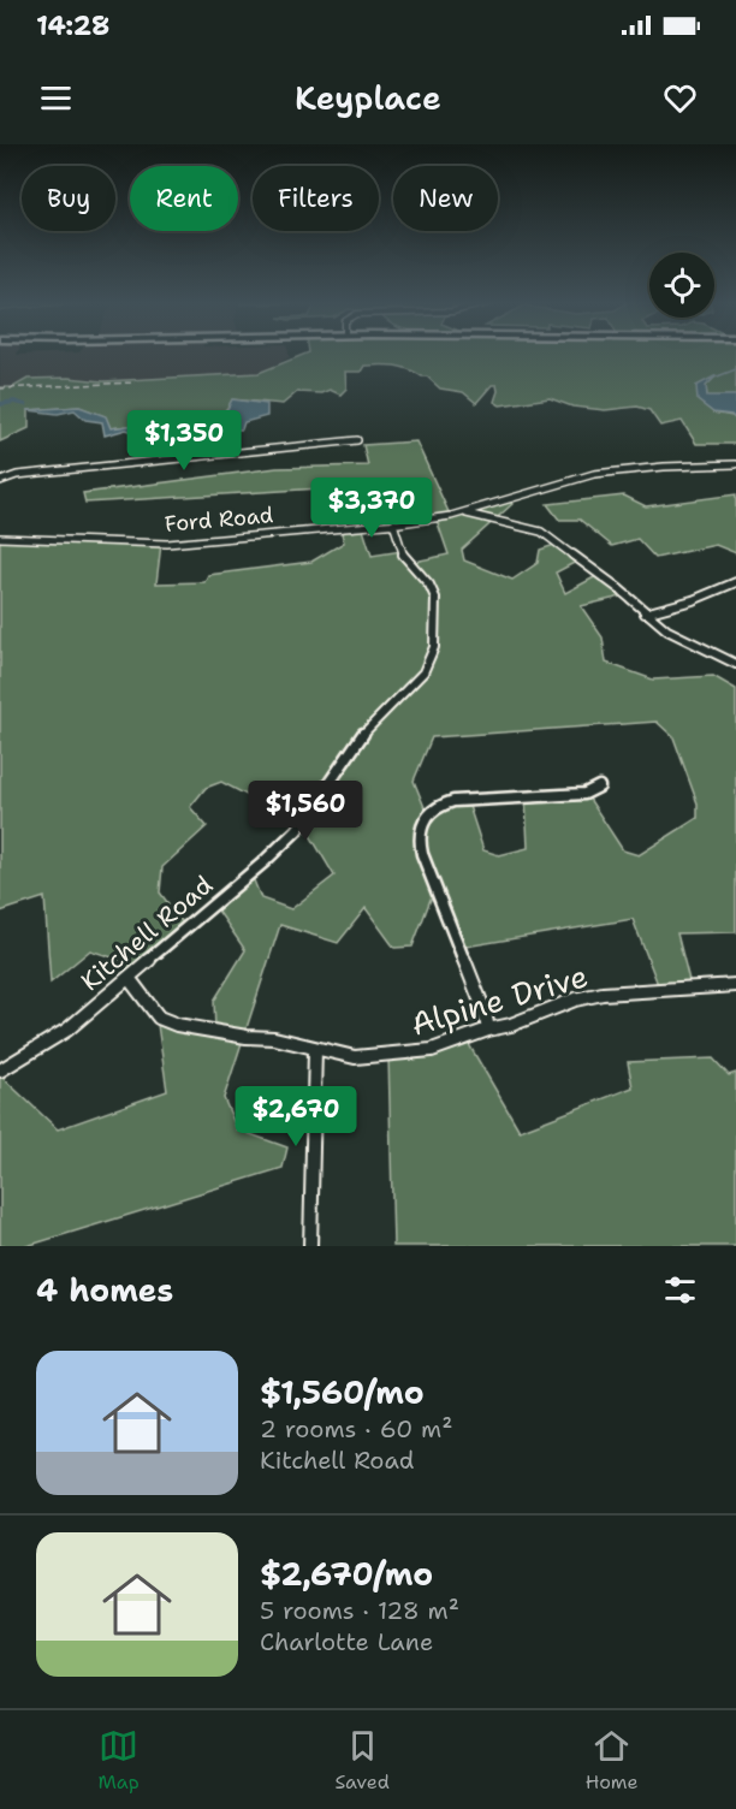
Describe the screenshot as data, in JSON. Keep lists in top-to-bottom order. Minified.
{"streets":{"street":["Ford Road","Kitchell Road","Alpine Drive"]},"crossings":[["Ford Road","Kitchell Road"],["Kitchell Road","Alpine Drive"]],"page":{"status":"14:28","header":"Keyplace","chip":["Buy","Rent","Filters","New"],"price":["$1,350","$3,370","$1,560","$2,670"],"heading":"4 homes","list":[{"name":"$1,560/mo","note":"2 rooms · 60 m² · Kitchell Road"},{"name":"$2,670/mo","note":"5 rooms · 128 m² · Charlotte Lane"}],"tabs":["Map","Saved","Home"]}}
